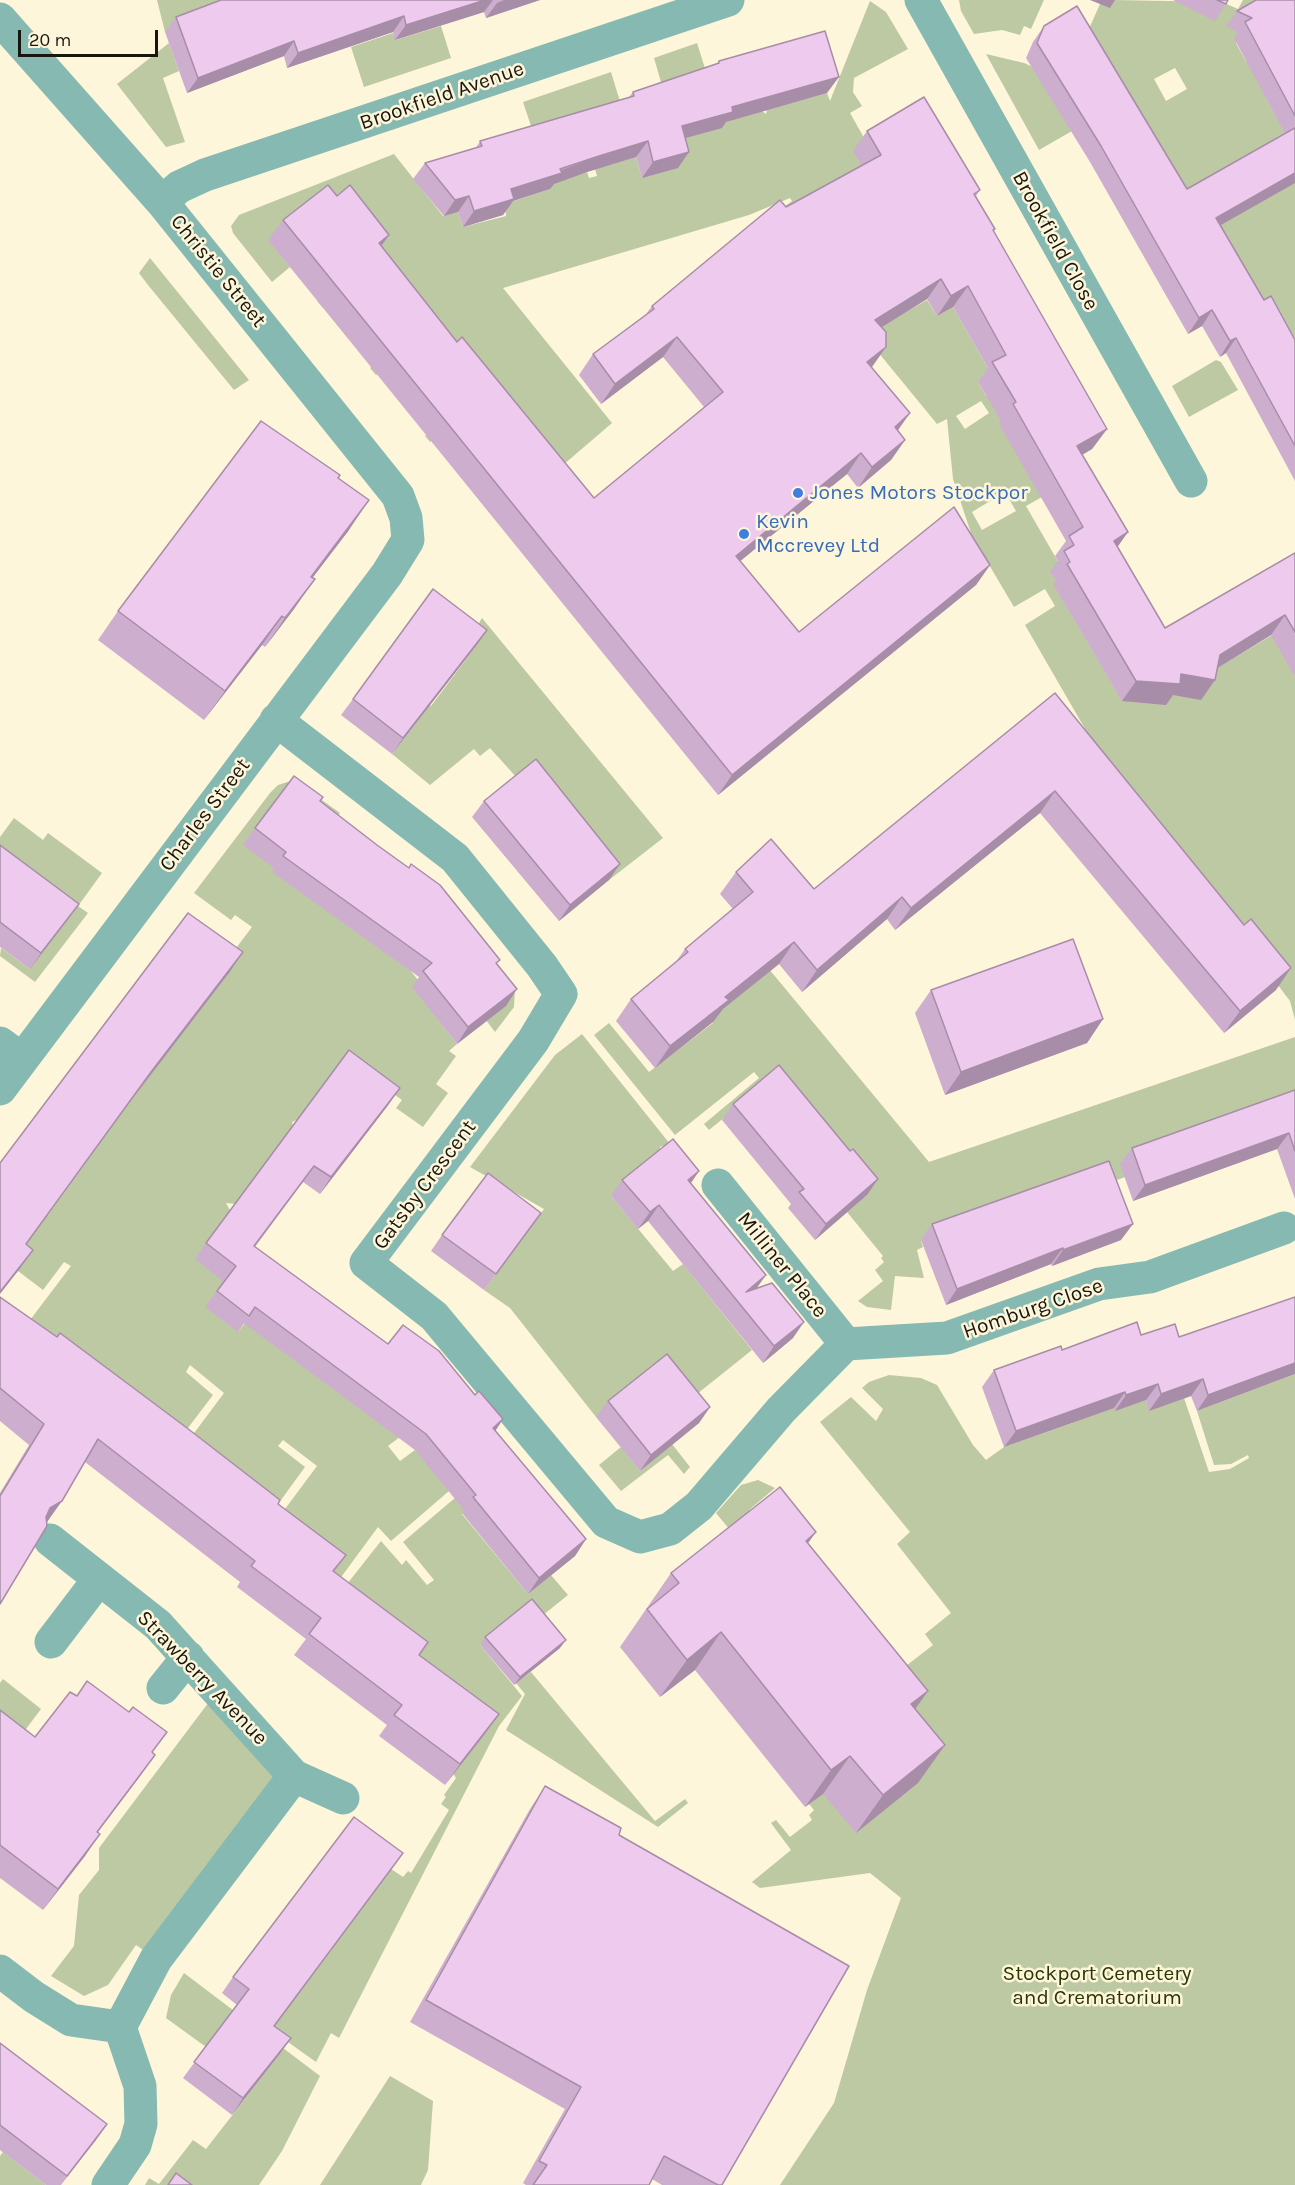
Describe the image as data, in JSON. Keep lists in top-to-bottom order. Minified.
{"streets":{"street":["Brookfield Avenue","Brookfield Close","Christie Street","Charles Street","Gatsby Crescent","Milliner Place","Homburg Close","Strawberry Avenue"]},"crossings":[["Brookfield Avenue","Christie Street"],["Christie Street","Charles Street"],["Charles Street","Gatsby Crescent"],["Gatsby Crescent","Milliner Place"],["Gatsby Crescent","Homburg Close"],["Milliner Place","Homburg Close"]],"parks":["Stockport Cemetery and Crematorium"],"places":["Jones Motors Stockpor","Kevin Mccrevey Ltd"],"scale_bar":"20 m"}
